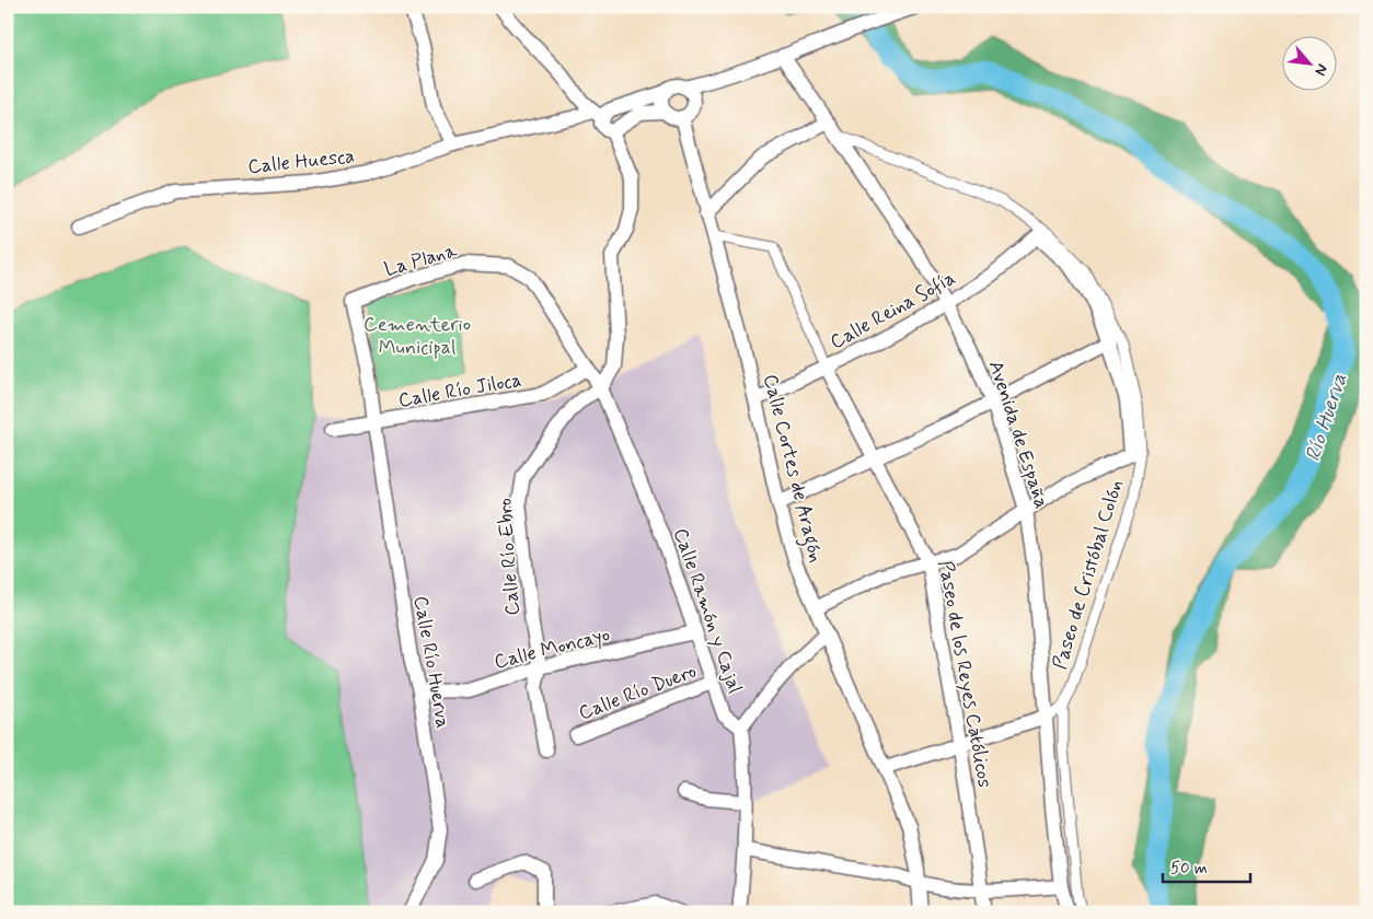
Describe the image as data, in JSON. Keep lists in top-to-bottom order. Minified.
{"streets":{"street":["Calle Huesca","La Plana","Calle Reina Sofía","Calle Río Jiloca","Avenida de España","Calle Cortes de Aragón","Calle Río Ebro","Paseo de Cristóbal Colón","Calle Ramón y Cajal","Calle Moncayo","Calle Río Huerva","Paseo de los Reyes Católicos","Calle Río Duero"]},"crossings":[["Calle Huesca","Calle Cortes de Aragón"],["La Plana","Calle Río Jiloca"],["La Plana","Calle Río Ebro"],["La Plana","Calle Ramón y Cajal"],["La Plana","Calle Río Huerva"],["Calle Reina Sofía","Avenida de España"],["Calle Reina Sofía","Calle Cortes de Aragón"],["Calle Reina Sofía","Paseo de Cristóbal Colón"],["Calle Reina Sofía","Paseo de los Reyes Católicos"],["Calle Río Jiloca","Calle Río Huerva"],["Avenida de España","Paseo de Cristóbal Colón"],["Calle Río Ebro","Calle Ramón y Cajal"],["Calle Río Ebro","Calle Moncayo"],["Calle Ramón y Cajal","Calle Moncayo"],["Calle Ramón y Cajal","Calle Río Duero"],["Calle Moncayo","Calle Río Huerva"]],"water":["Río Huerva"],"parks":["Cementerio Municipal"],"scale_bar":"50 m","north":"bottom right"}
